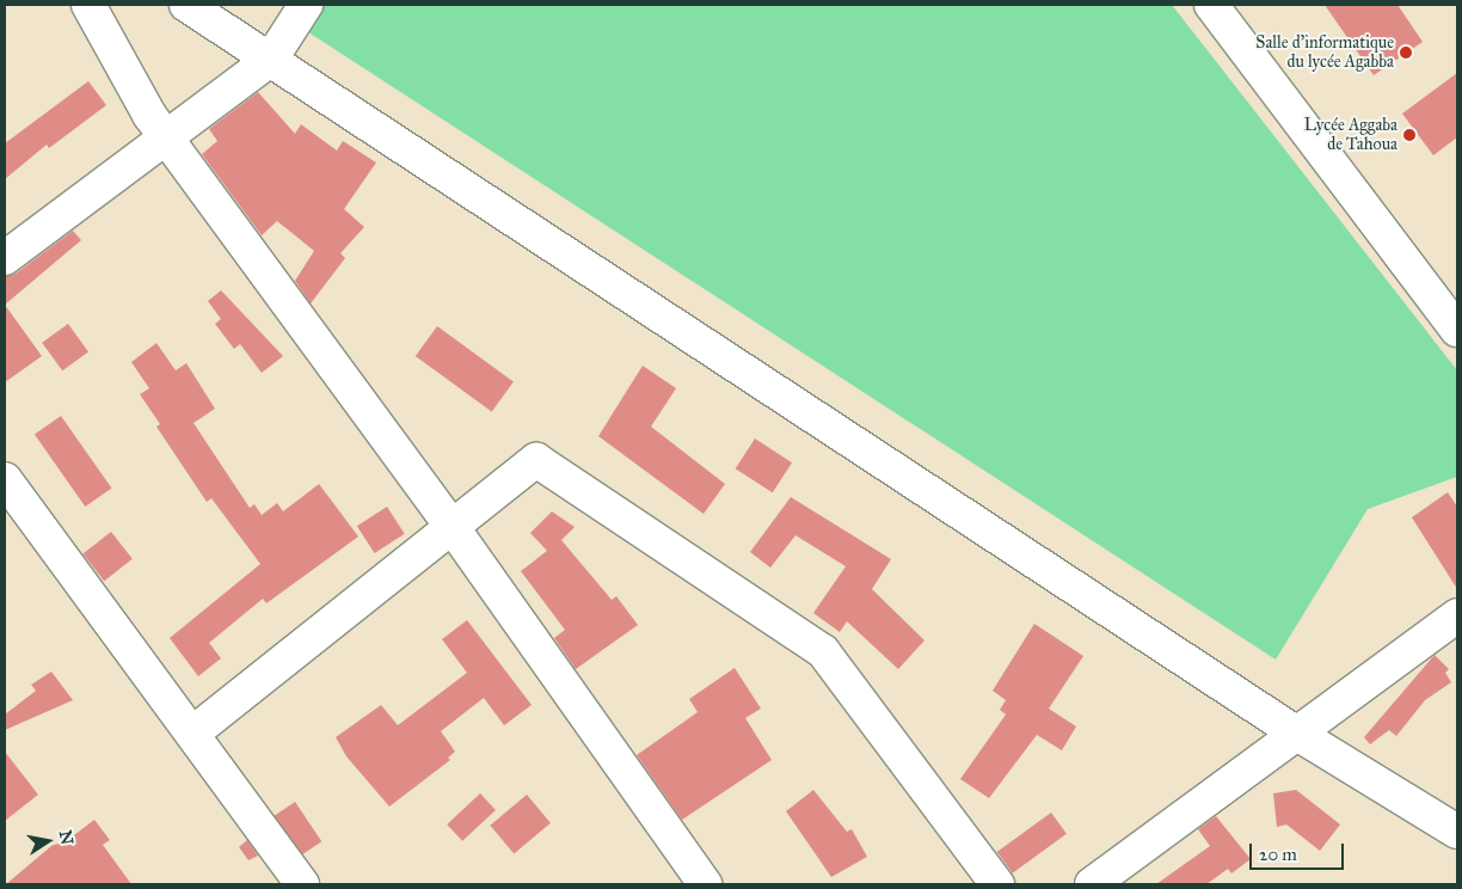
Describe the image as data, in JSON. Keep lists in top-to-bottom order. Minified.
{"places":["Salle d'informatique du lycée Agabba","Lycée Aggaba de Tahoua"],"scale_bar":"20 m","north":"right"}
